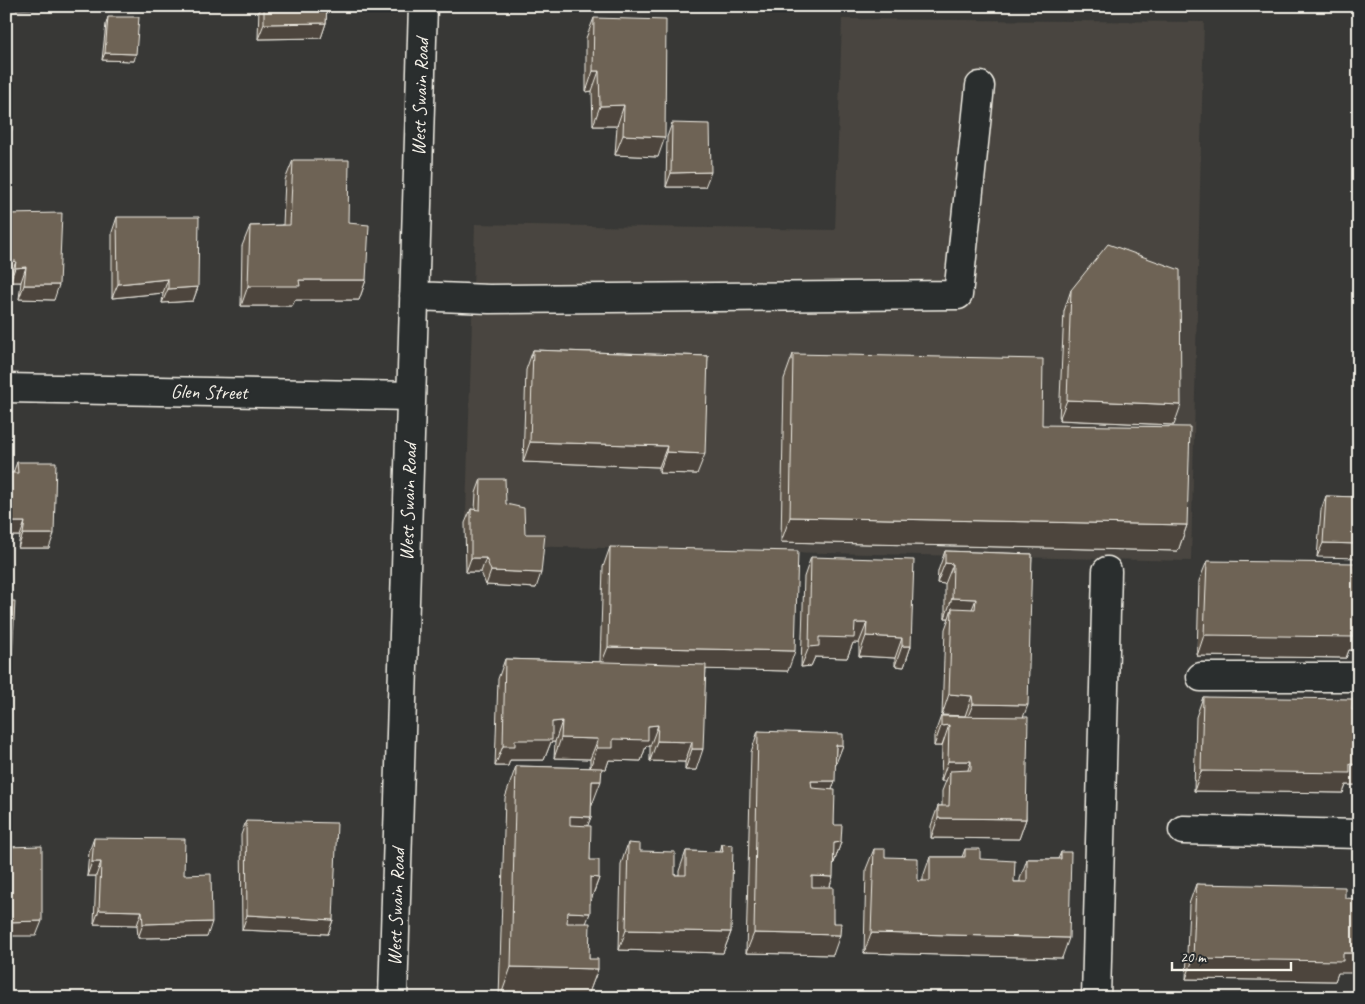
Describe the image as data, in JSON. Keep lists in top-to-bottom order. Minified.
{"streets":{"street":["West Swain Road","Glen Street"]},"crossings":[["West Swain Road","Glen Street"]],"scale_bar":"20 m"}
